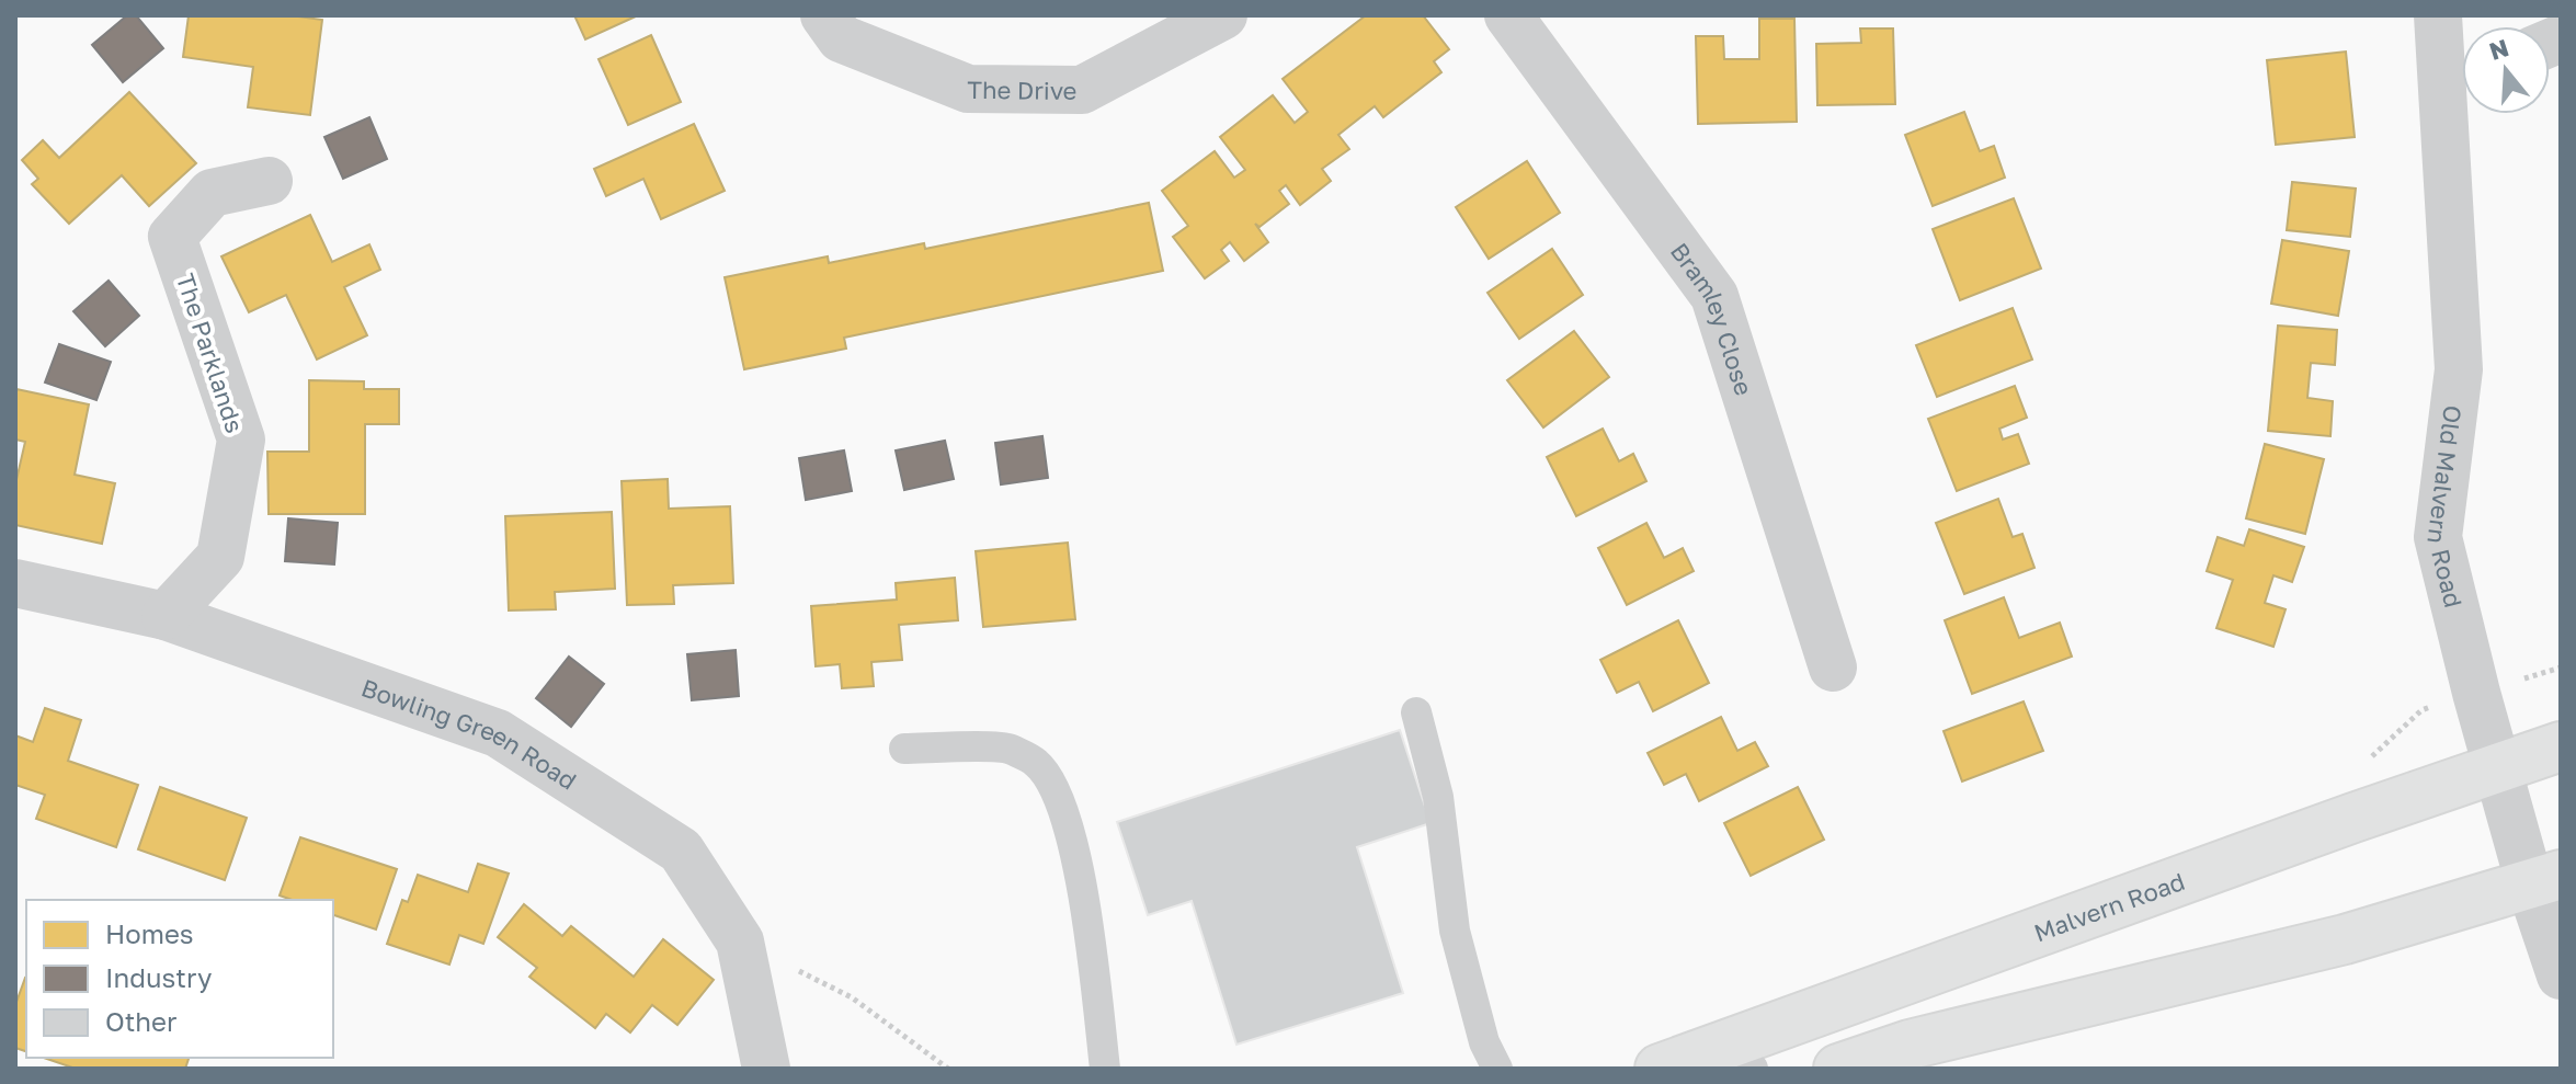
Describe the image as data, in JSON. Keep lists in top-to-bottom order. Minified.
{"streets":{"highway":["Malvern Road"],"street":["The Drive","Bramley Close","The Parklands","Old Malvern Road","Bowling Green Road"]},"crossings":[["The Parklands","Bowling Green Road"],["Old Malvern Road","Malvern Road"]],"legend":["Homes","Industry","Other"],"north":"top"}
